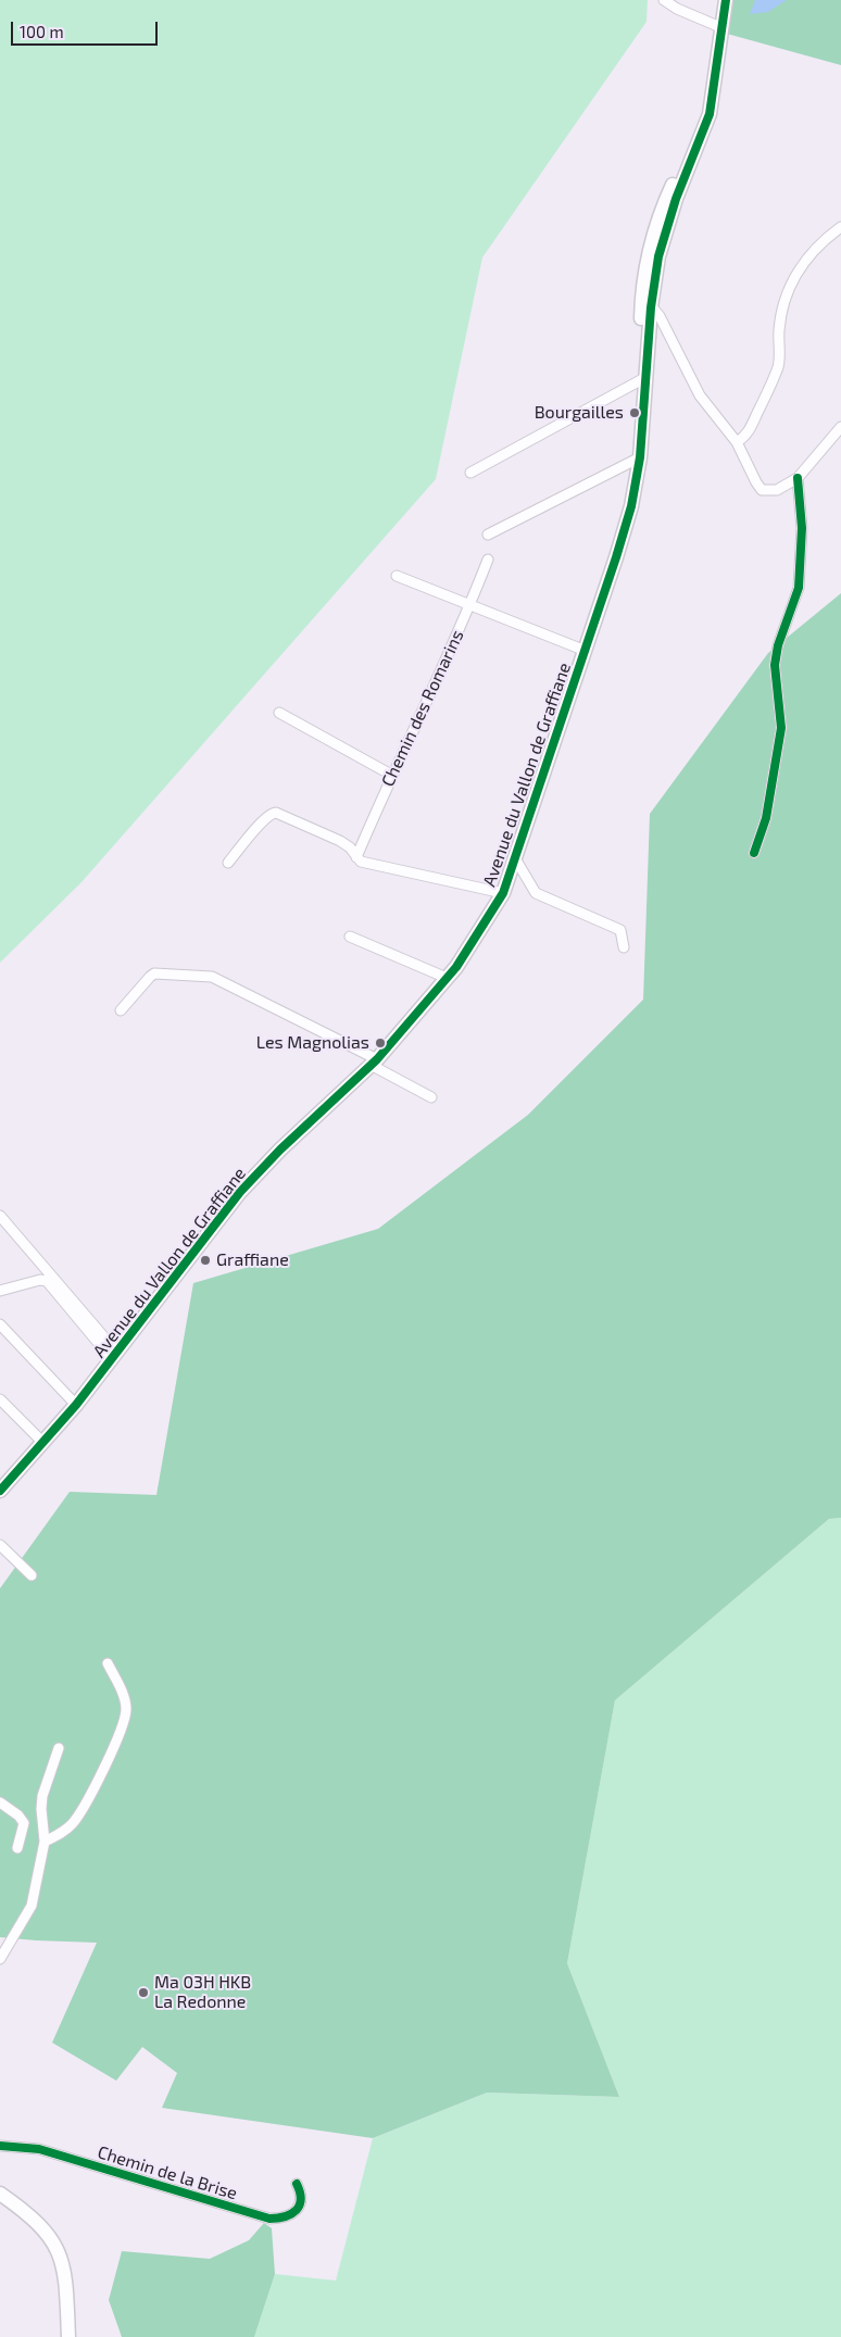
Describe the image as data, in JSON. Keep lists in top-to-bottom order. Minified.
{"streets":{"street":["Chemin des Romarins","Avenue du Vallon de Graffiane","Chemin de la Brise"]},"places":["Bourgailles","Les Magnolias","Graffiane","Ma 03H HKB La Redonne"],"scale_bar":"100 m"}
